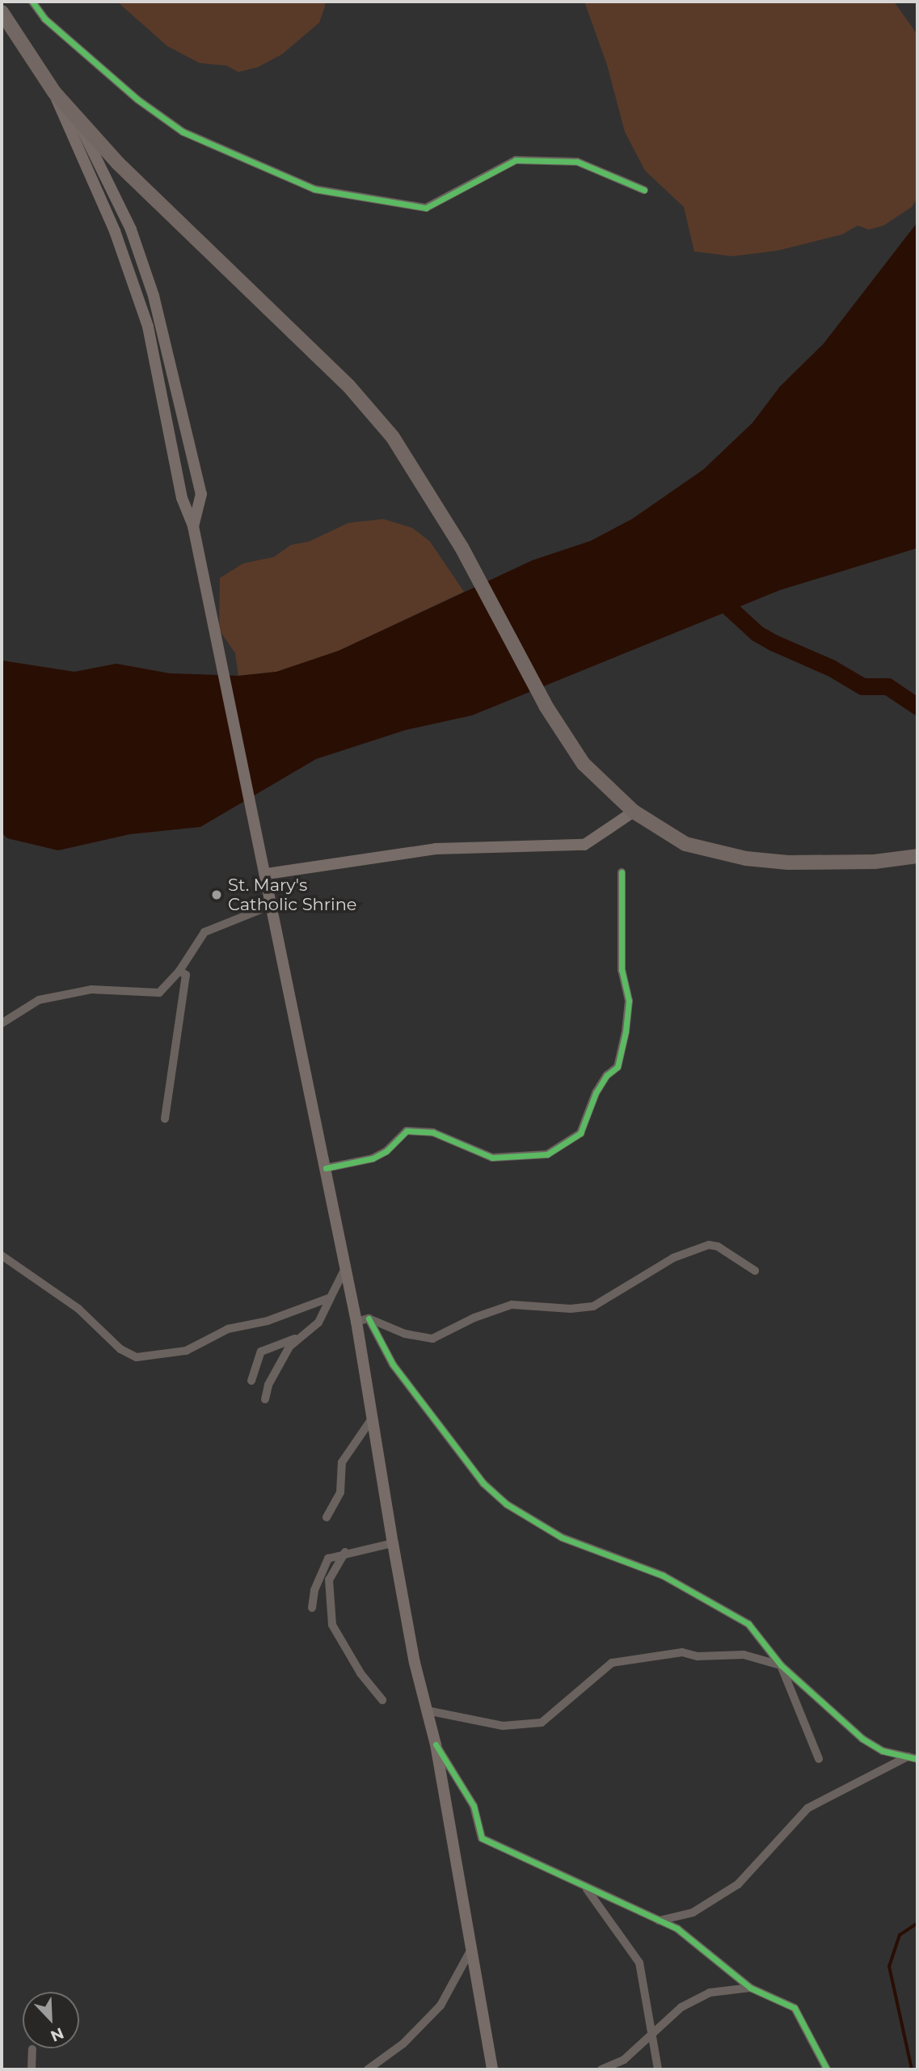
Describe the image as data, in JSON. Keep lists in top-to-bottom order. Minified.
{"places":["St. Mary's Catholic Shrine"],"north":"bottom right"}
